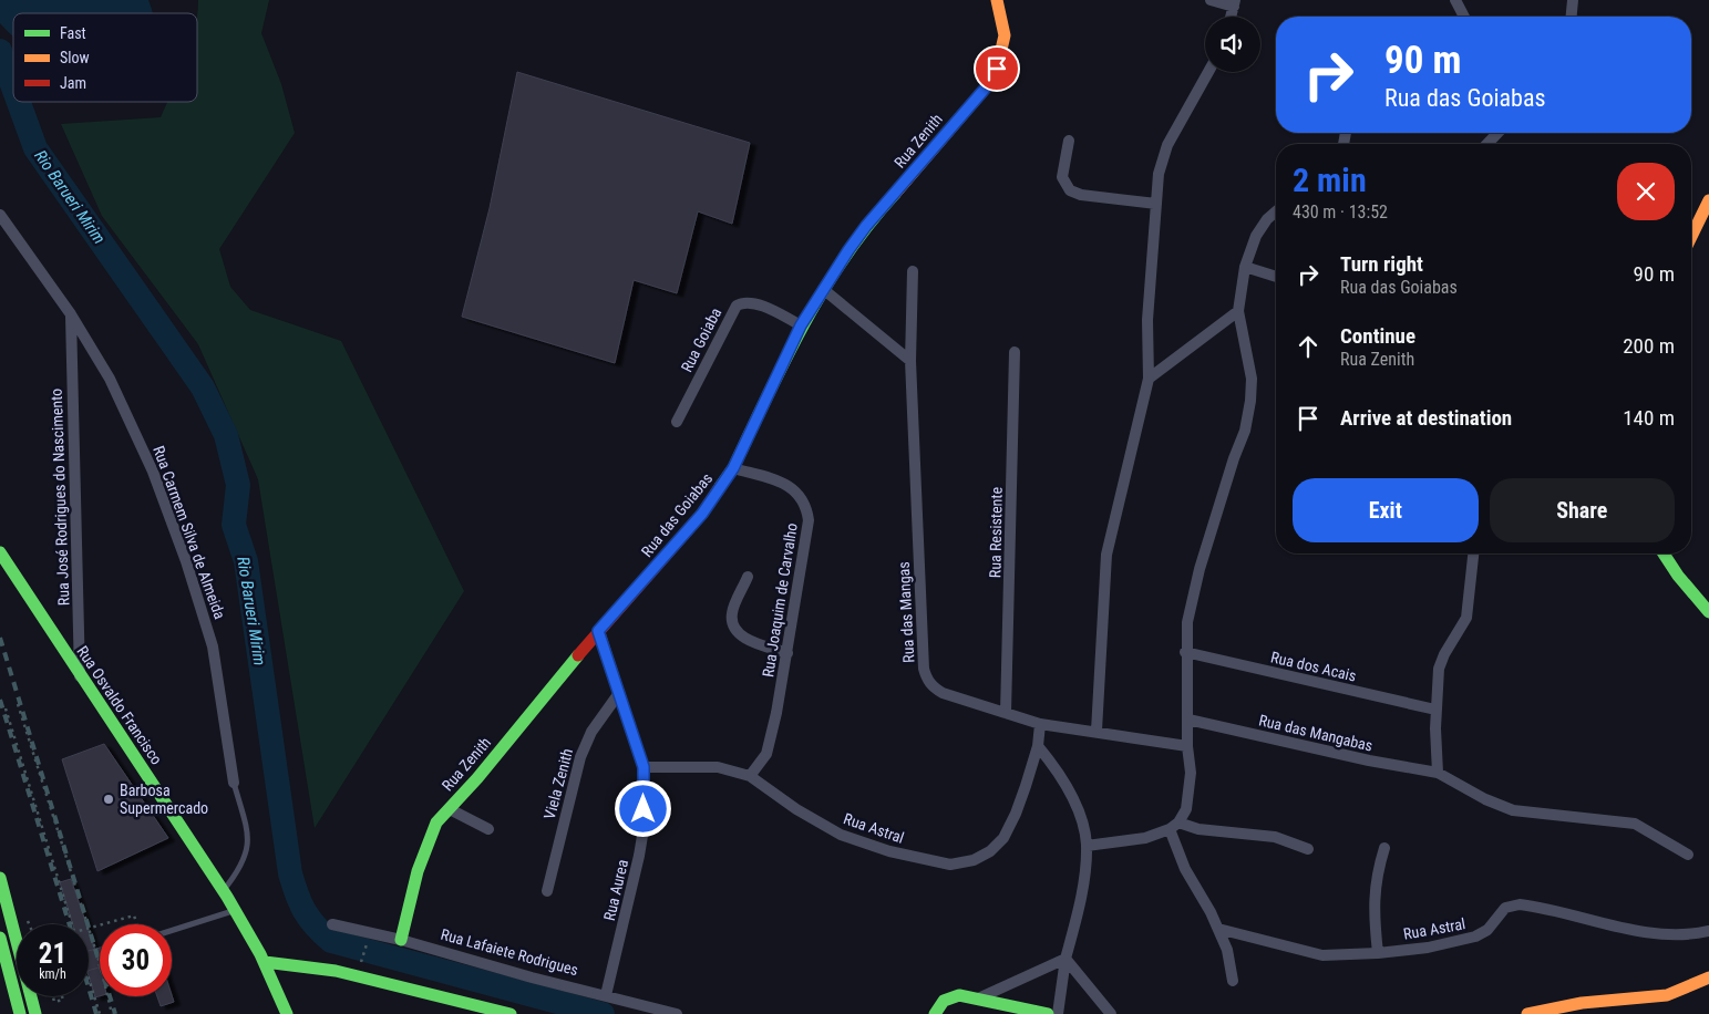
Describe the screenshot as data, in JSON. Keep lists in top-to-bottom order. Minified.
{"streets":{"main road":["Rua Zenith","Rua das Goiabas","Rua Osvaldo Francisco"],"street":["Rua Goiaba","Rua José Rodrigues do Nascimento","Rua Carmem Silva de Almeida","Rua Resistente","Rua Joaquim de Carvalho","Rua das Mangas","Rua dos Acais","Rua das Mangabas","Viela Zenith","Rua Astral","Rua Aurea","Rua Lafaiete Rodrigues"]},"crossings":[["Rua Zenith","Rua das Goiabas"],["Rua Zenith","Rua Aurea"],["Rua Zenith","Rua Lafaiete Rodrigues"],["Rua Goiaba","Rua das Goiabas"],["Rua José Rodrigues do Nascimento","Rua Carmem Silva de Almeida"],["Rua José Rodrigues do Nascimento","Rua Osvaldo Francisco"],["Rua das Goiabas","Rua Joaquim de Carvalho"],["Rua das Goiabas","Rua Aurea"],["Rua Carmem Silva de Almeida","Rua Osvaldo Francisco"],["Rua Resistente","Rua das Mangas"],["Rua Joaquim de Carvalho","Rua Astral"],["Rua das Mangas","Rua Astral"],["Viela Zenith","Rua Aurea"],["Rua Astral","Rua Aurea"],["Rua Aurea","Rua Lafaiete Rodrigues"]],"water":["Rio Barueri Mirim"],"places":["Barbosa Supermercado"],"legend":["Fast","Slow","Jam"],"page":{"turn":["90 m","Rua das Goiabas"],"heading":["2 min","430 m · 13:52"],"list":[{"name":"Turn right","note":"Rua das Goiabas","value":"90 m"},{"name":"Continue","note":"Rua Zenith","value":"200 m"},{"name":"Arrive at destination","value":"140 m"}],"buttons":["Exit","Share"],"speed":"21 km/h","limit":"30"}}
